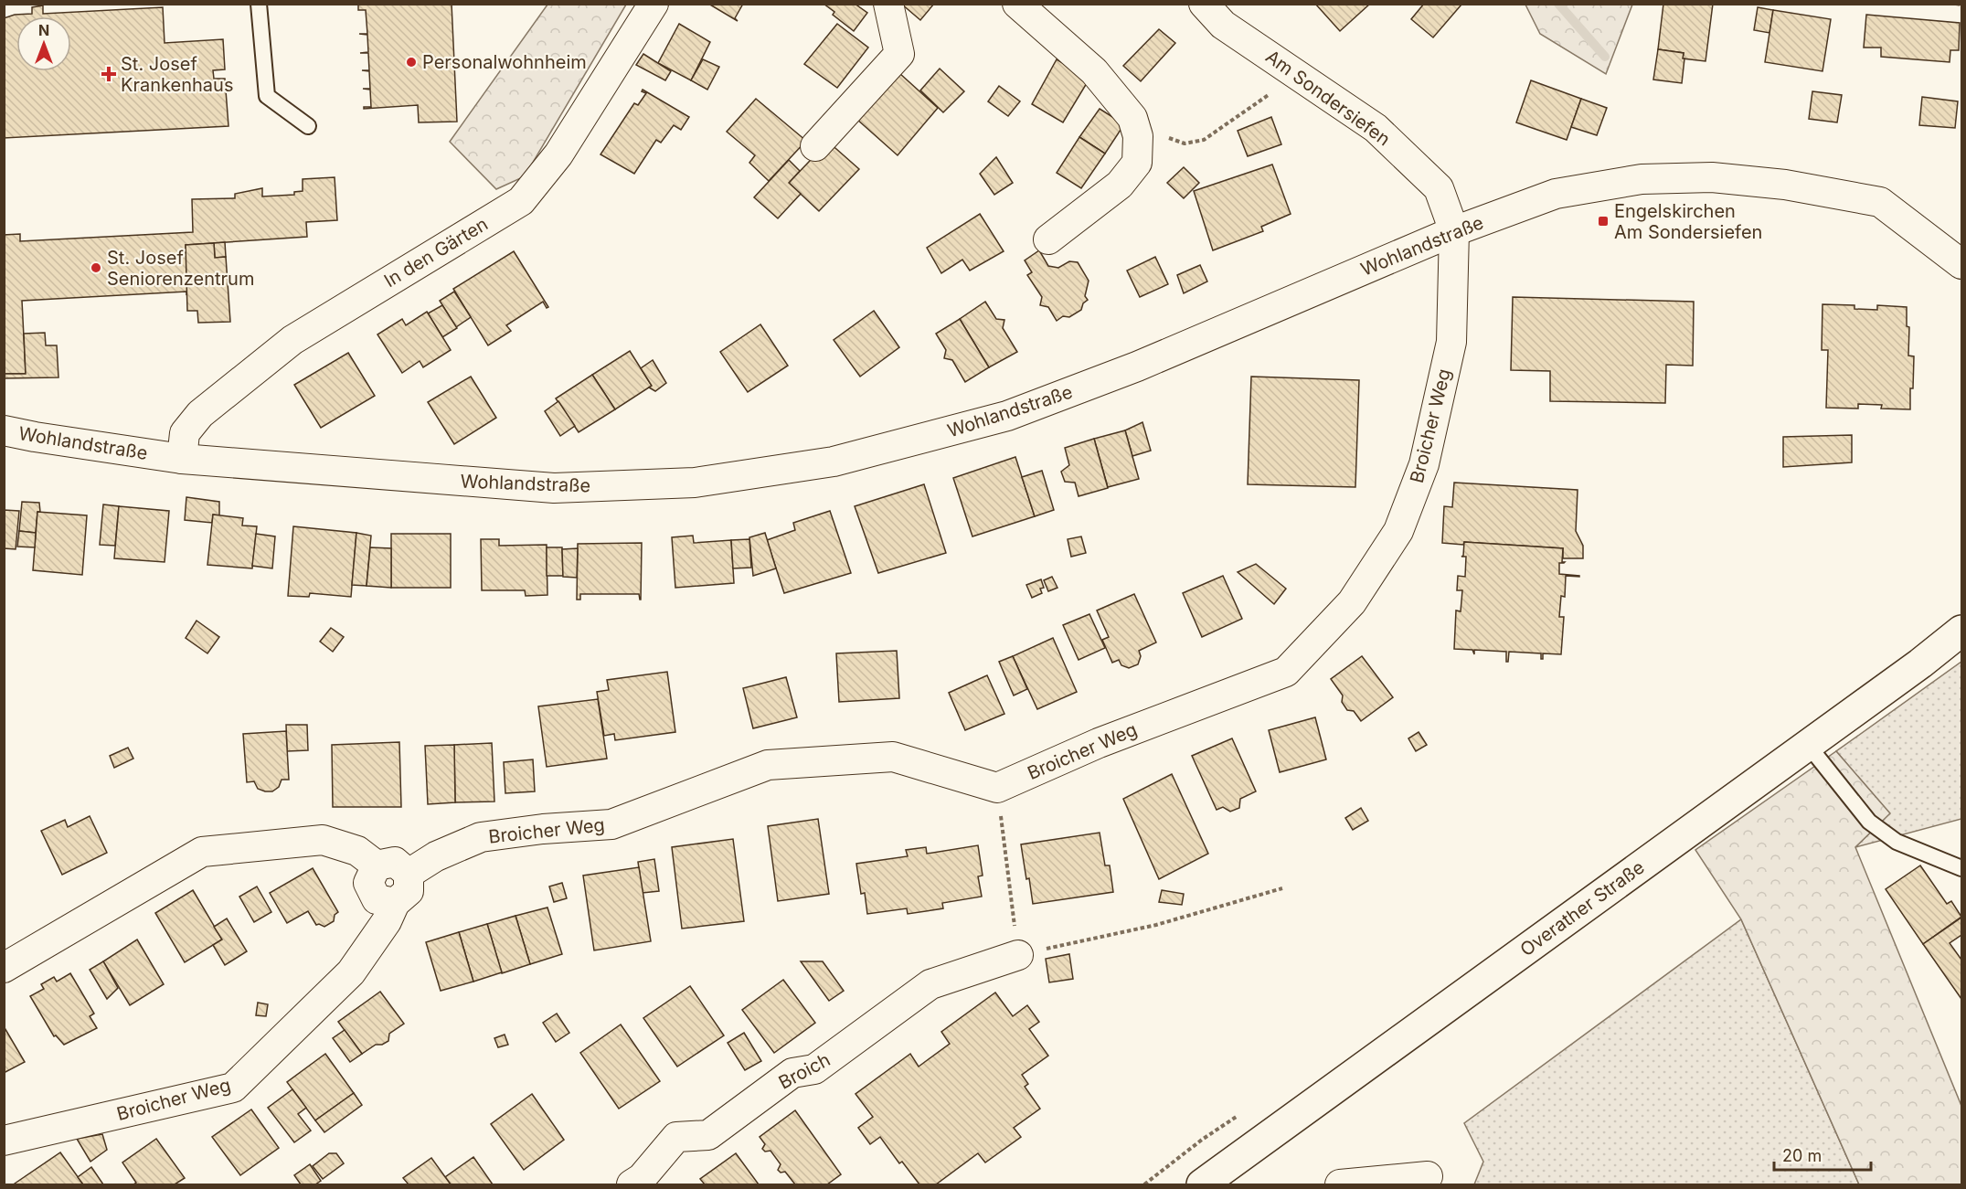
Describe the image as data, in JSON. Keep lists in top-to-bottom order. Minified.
{"streets":{"main road":["Overather Straße"],"street":["Am Sondersiefen","Wohlandstraße","In den Gärten","Broicher Weg","Broich"]},"crossings":[["Am Sondersiefen","Wohlandstraße"],["Am Sondersiefen","Broicher Weg"],["Wohlandstraße","In den Gärten"],["Wohlandstraße","Broicher Weg"]],"places":{"other":["Personalwohnheim","St. Josef Seniorenzentrum"],"health":["St. Josef Krankenhaus"],"transit":["Engelskirchen Am Sondersiefen"]},"scale_bar":"20 m","north":"top"}
